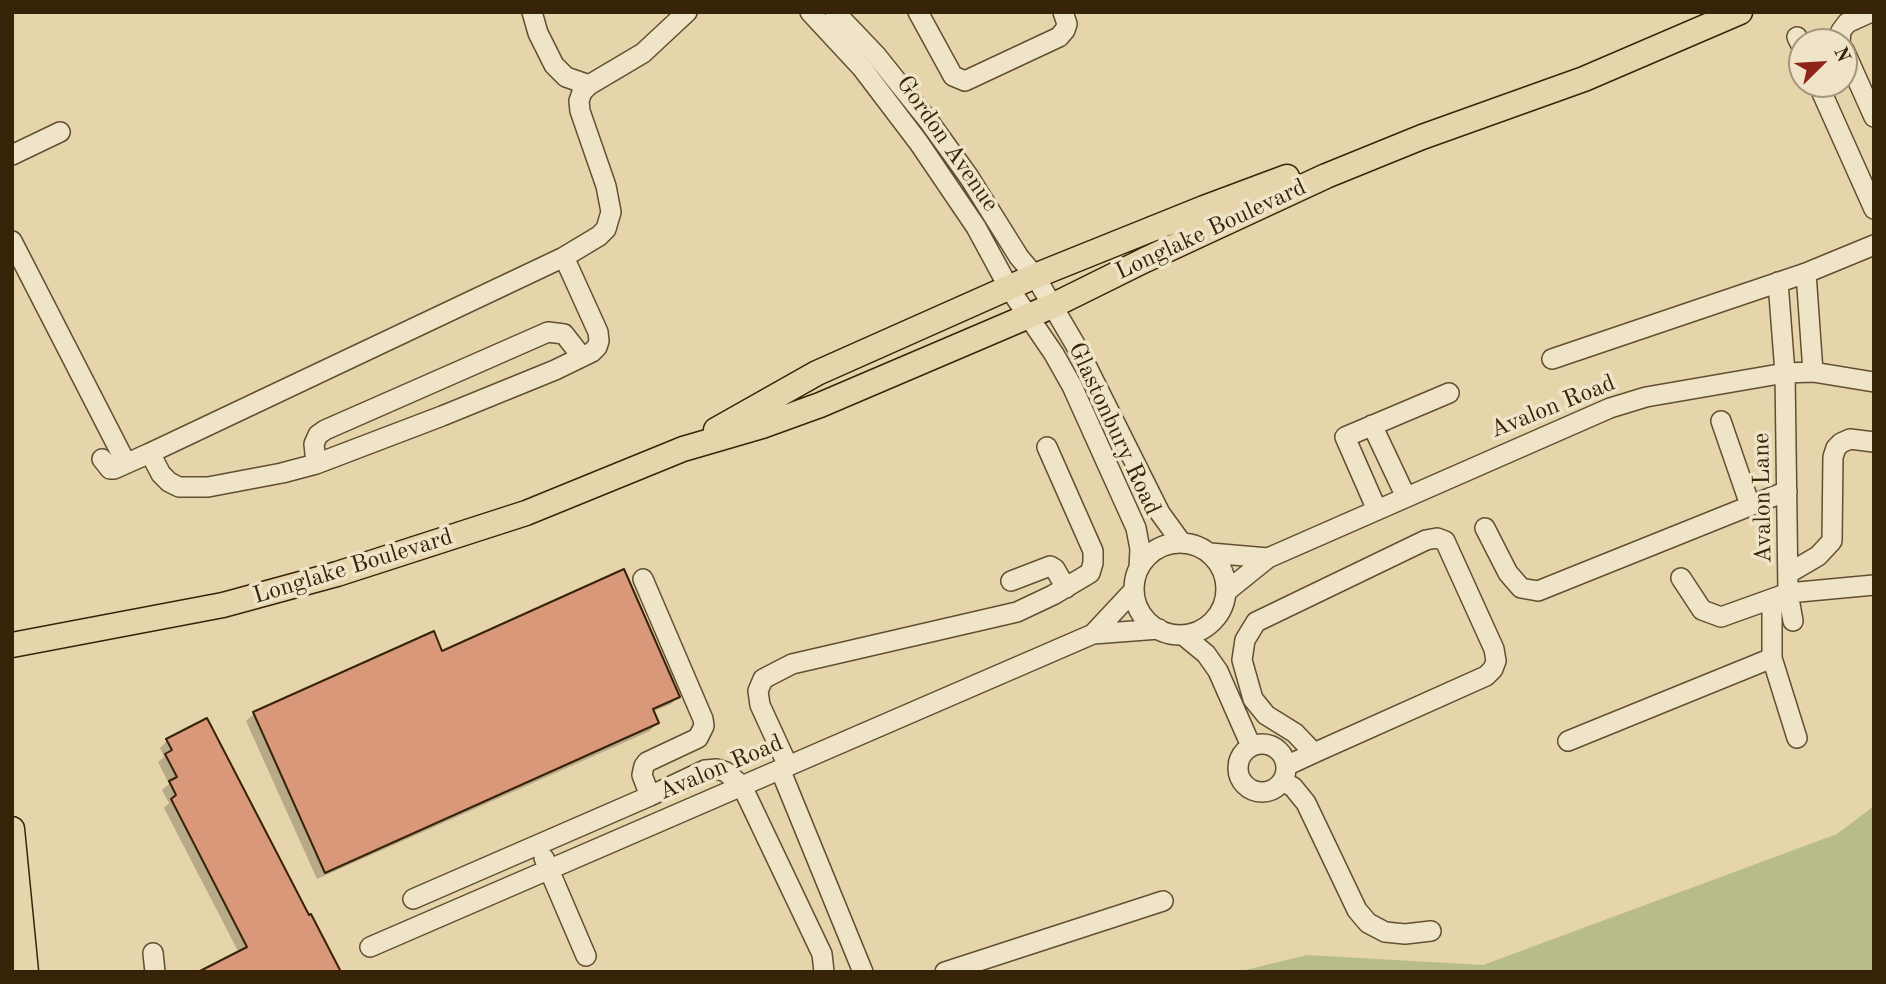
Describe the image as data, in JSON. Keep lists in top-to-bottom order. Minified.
{"streets":{"main road":["Longlake Boulevard"],"street":["Gordon Avenue","Avalon Road","Glastonbury Road","Avalon Lane"]},"crossings":[["Gordon Avenue","Longlake Boulevard"],["Gordon Avenue","Glastonbury Road"],["Longlake Boulevard","Glastonbury Road"],["Avalon Road","Glastonbury Road"],["Avalon Road","Avalon Lane"]],"north":"top right"}
